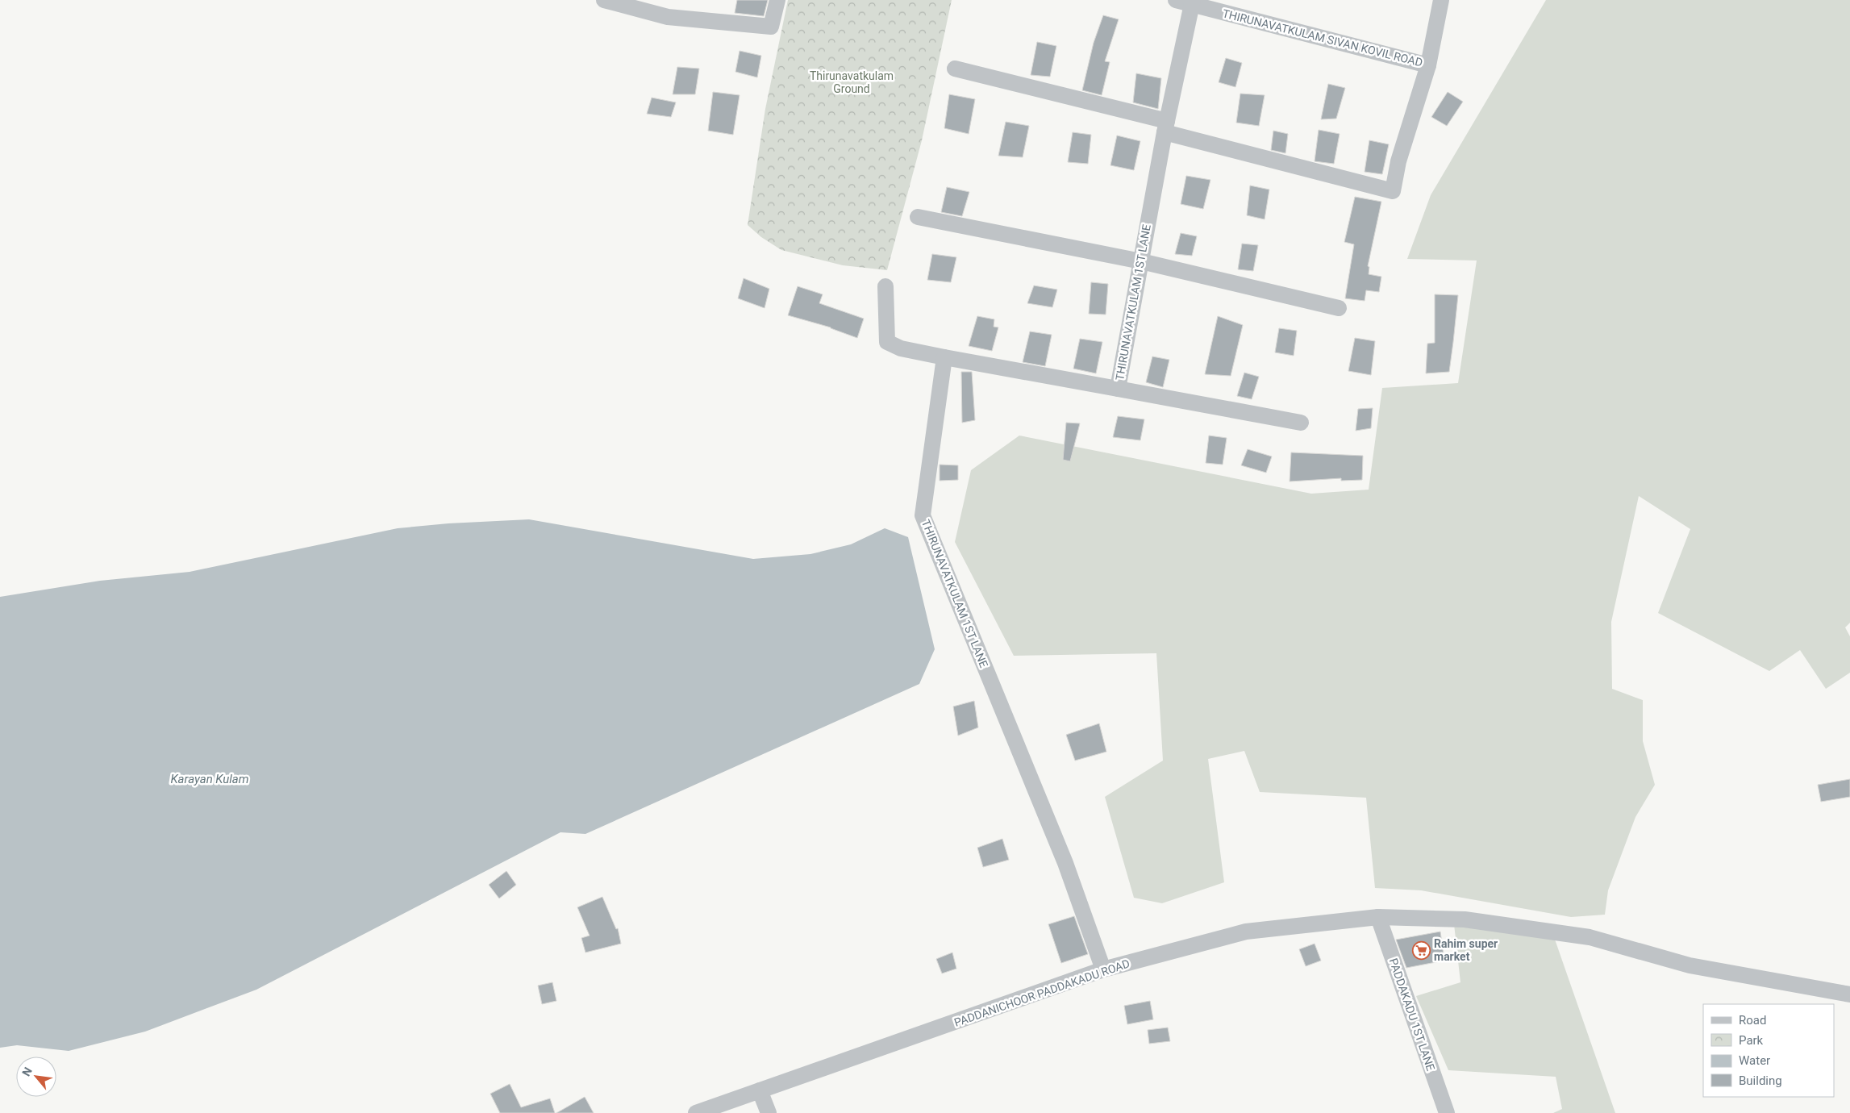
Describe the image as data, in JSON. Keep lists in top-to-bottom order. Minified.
{"streets":{"street":["THIRUNAVATKULAM SIVAN KOVIL ROAD","THIRUNAVATKULAM 1ST LANE","PADDANICHOOR PADDAKADU ROAD","PADDAKADU 1ST LANE"]},"crossings":[["THIRUNAVATKULAM SIVAN KOVIL ROAD","THIRUNAVATKULAM 1ST LANE"],["THIRUNAVATKULAM 1ST LANE","PADDANICHOOR PADDAKADU ROAD"],["PADDANICHOOR PADDAKADU ROAD","PADDAKADU 1ST LANE"]],"water":["Karayan Kulam"],"parks":["Thirunavatkulam Ground"],"places":{"supermarket":["Rahim super market"]},"legend":["Road","Park","Water","Building"],"north":"top left"}
